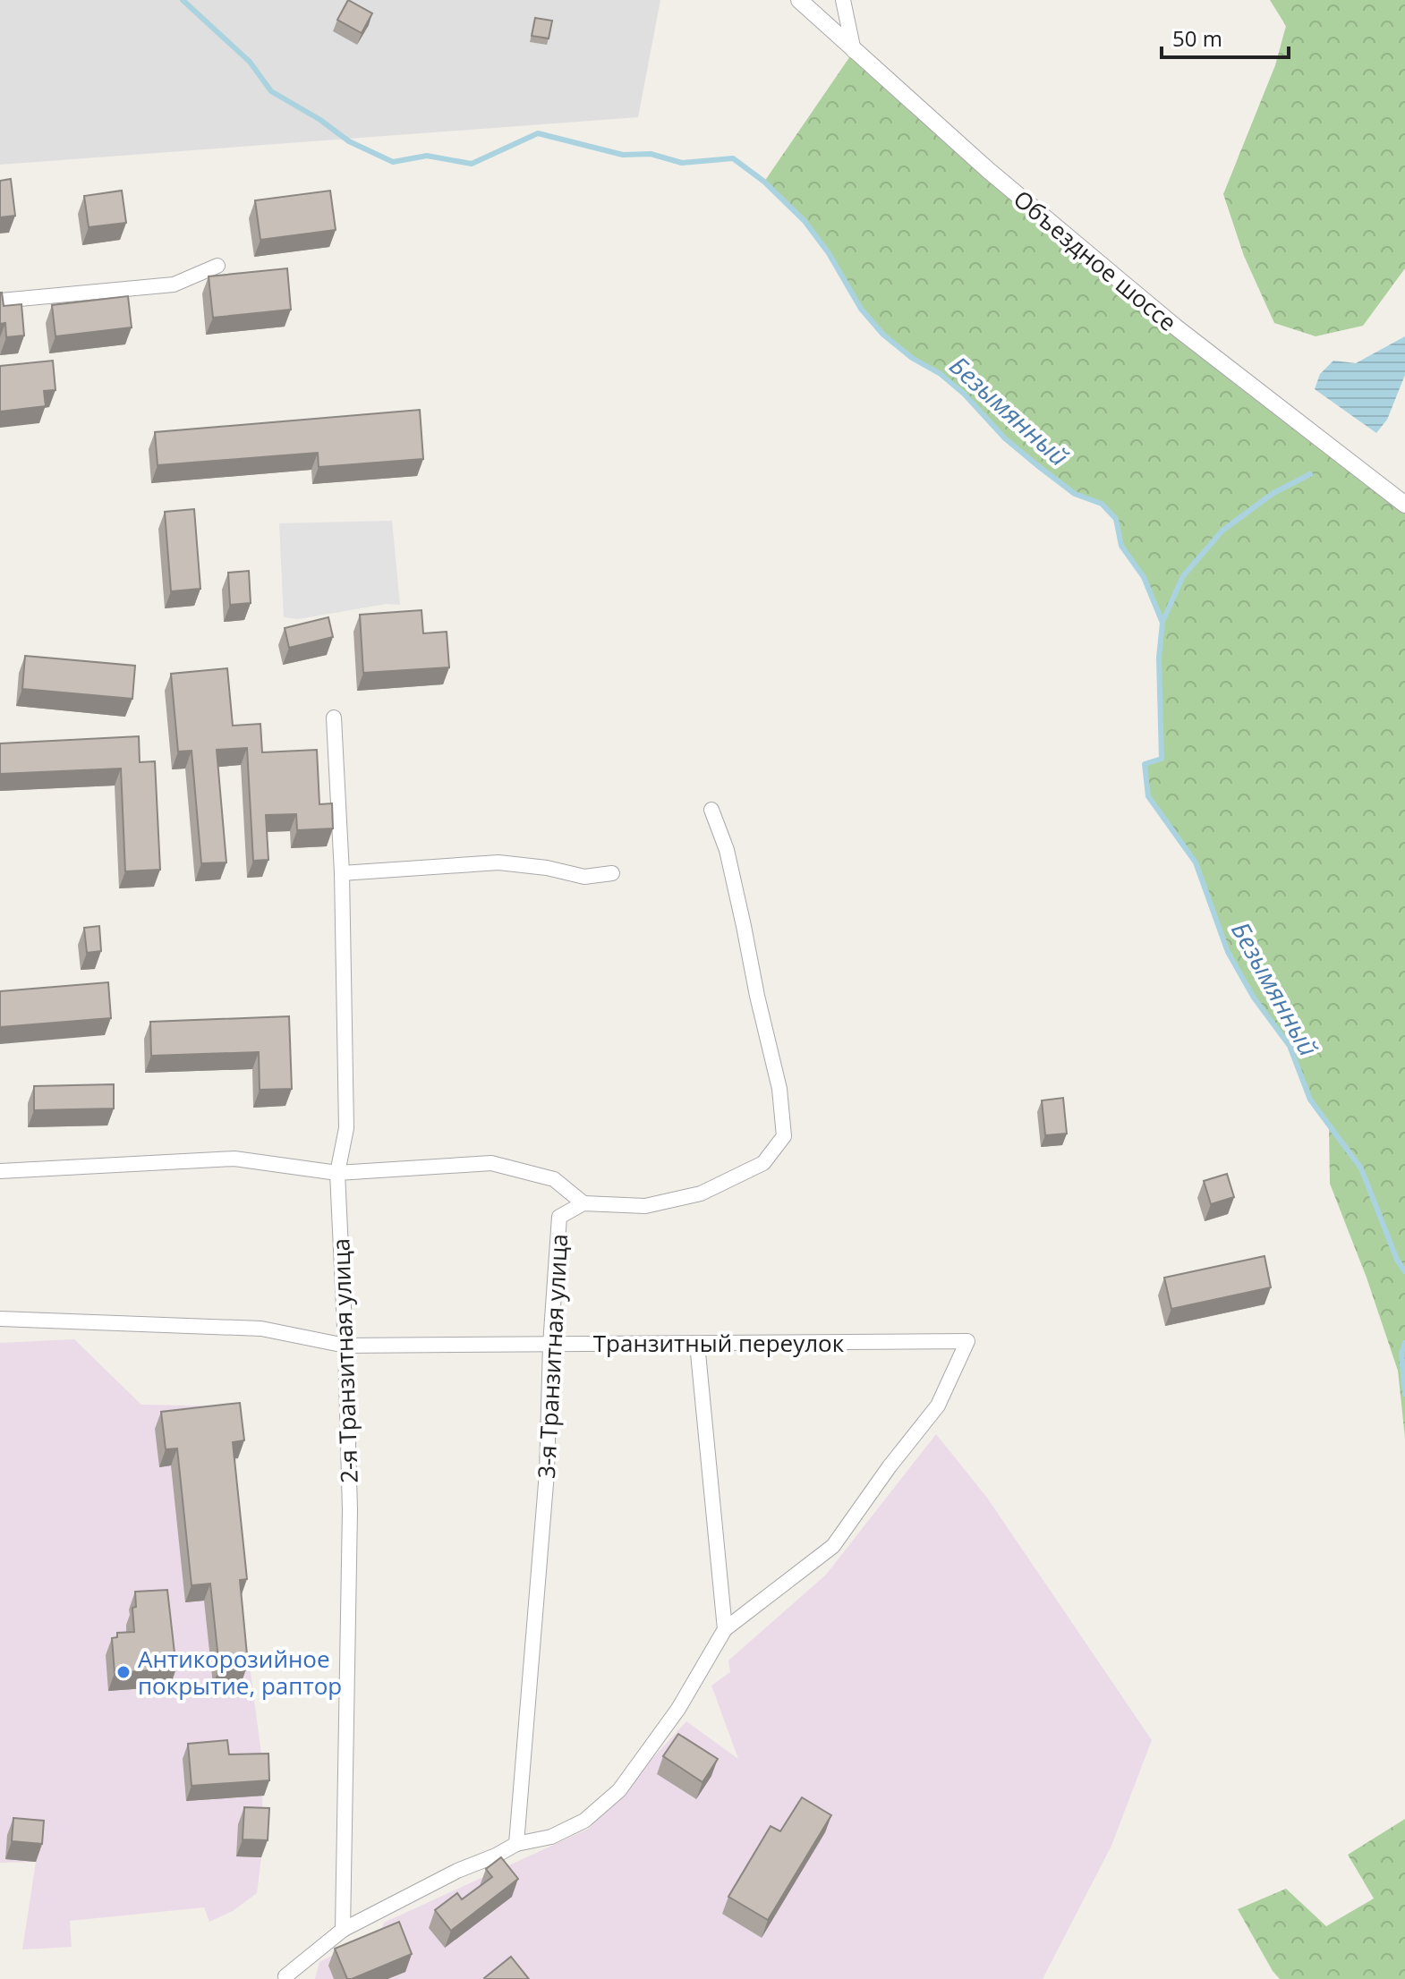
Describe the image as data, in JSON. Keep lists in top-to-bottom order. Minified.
{"streets":{"street":["Объездное шоссе","Транзитный переулок","3-я Транзитная улица","2-я Транзитная улица"]},"crossings":[["Транзитный переулок","3-я Транзитная улица"],["Транзитный переулок","2-я Транзитная улица"]],"water":["Безымянный"],"places":["Антикорозийное покрытие, раптор"],"scale_bar":"50 m"}
